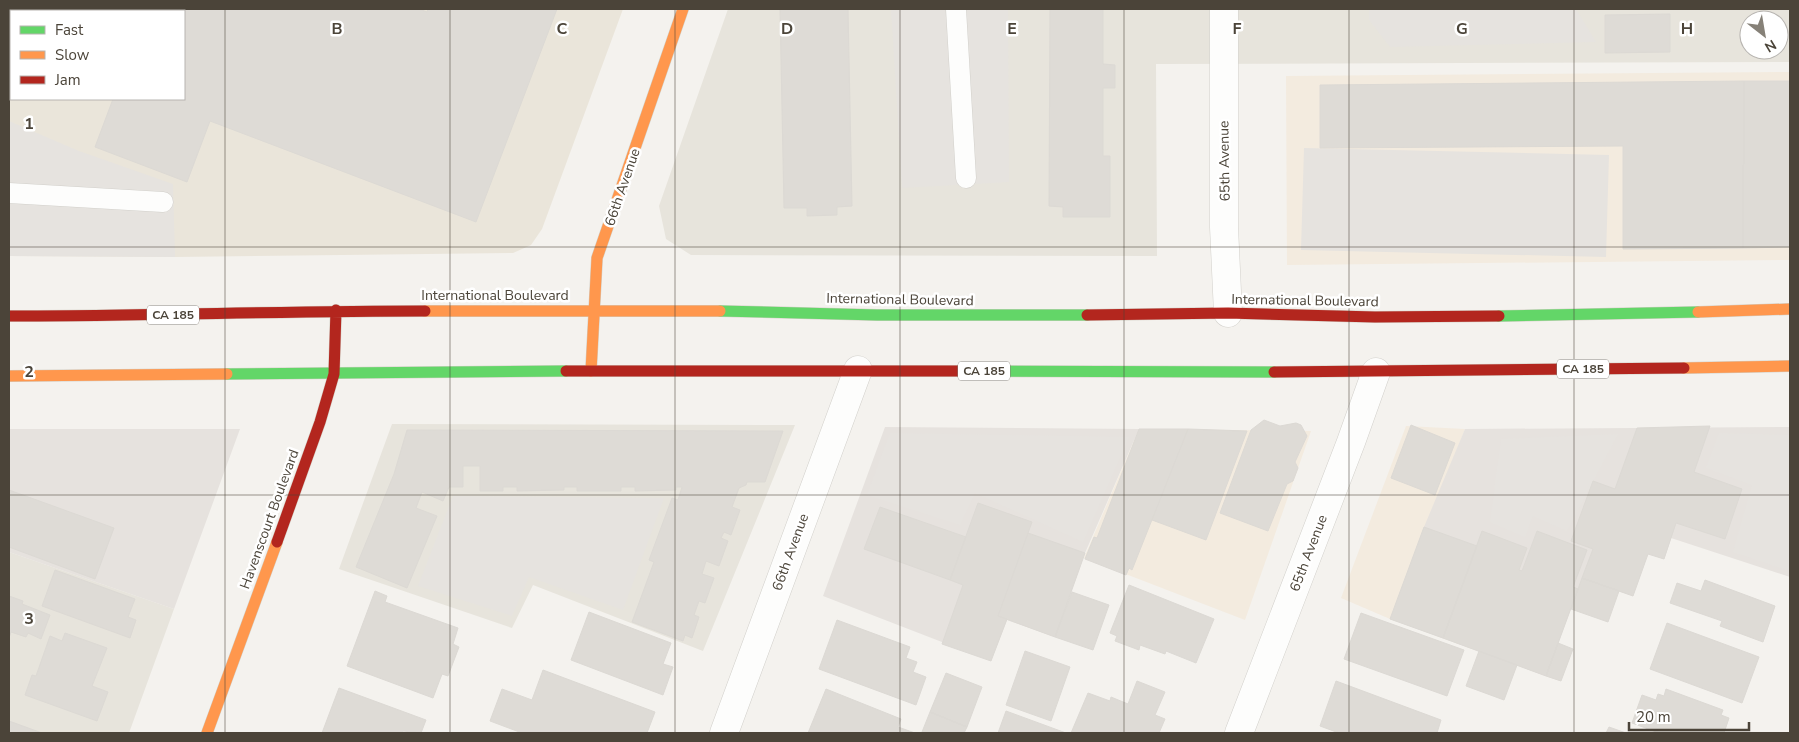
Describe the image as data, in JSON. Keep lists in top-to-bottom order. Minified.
{"streets":{"main road":["66th Avenue","International Boulevard","CA 185","Havenscourt Boulevard"],"street":["65th Avenue"]},"crossings":[["65th Avenue","International Boulevard"],["65th Avenue","CA 185"],["66th Avenue","International Boulevard"],["66th Avenue","CA 185"],["International Boulevard","Havenscourt Boulevard"],["CA 185","Havenscourt Boulevard"]],"legend":["Fast","Slow","Jam"],"scale_bar":"20 m","north":"bottom right","grid":{"columns":["B","C","D","E","F","G","H"],"rows":["1","2","3"]}}
